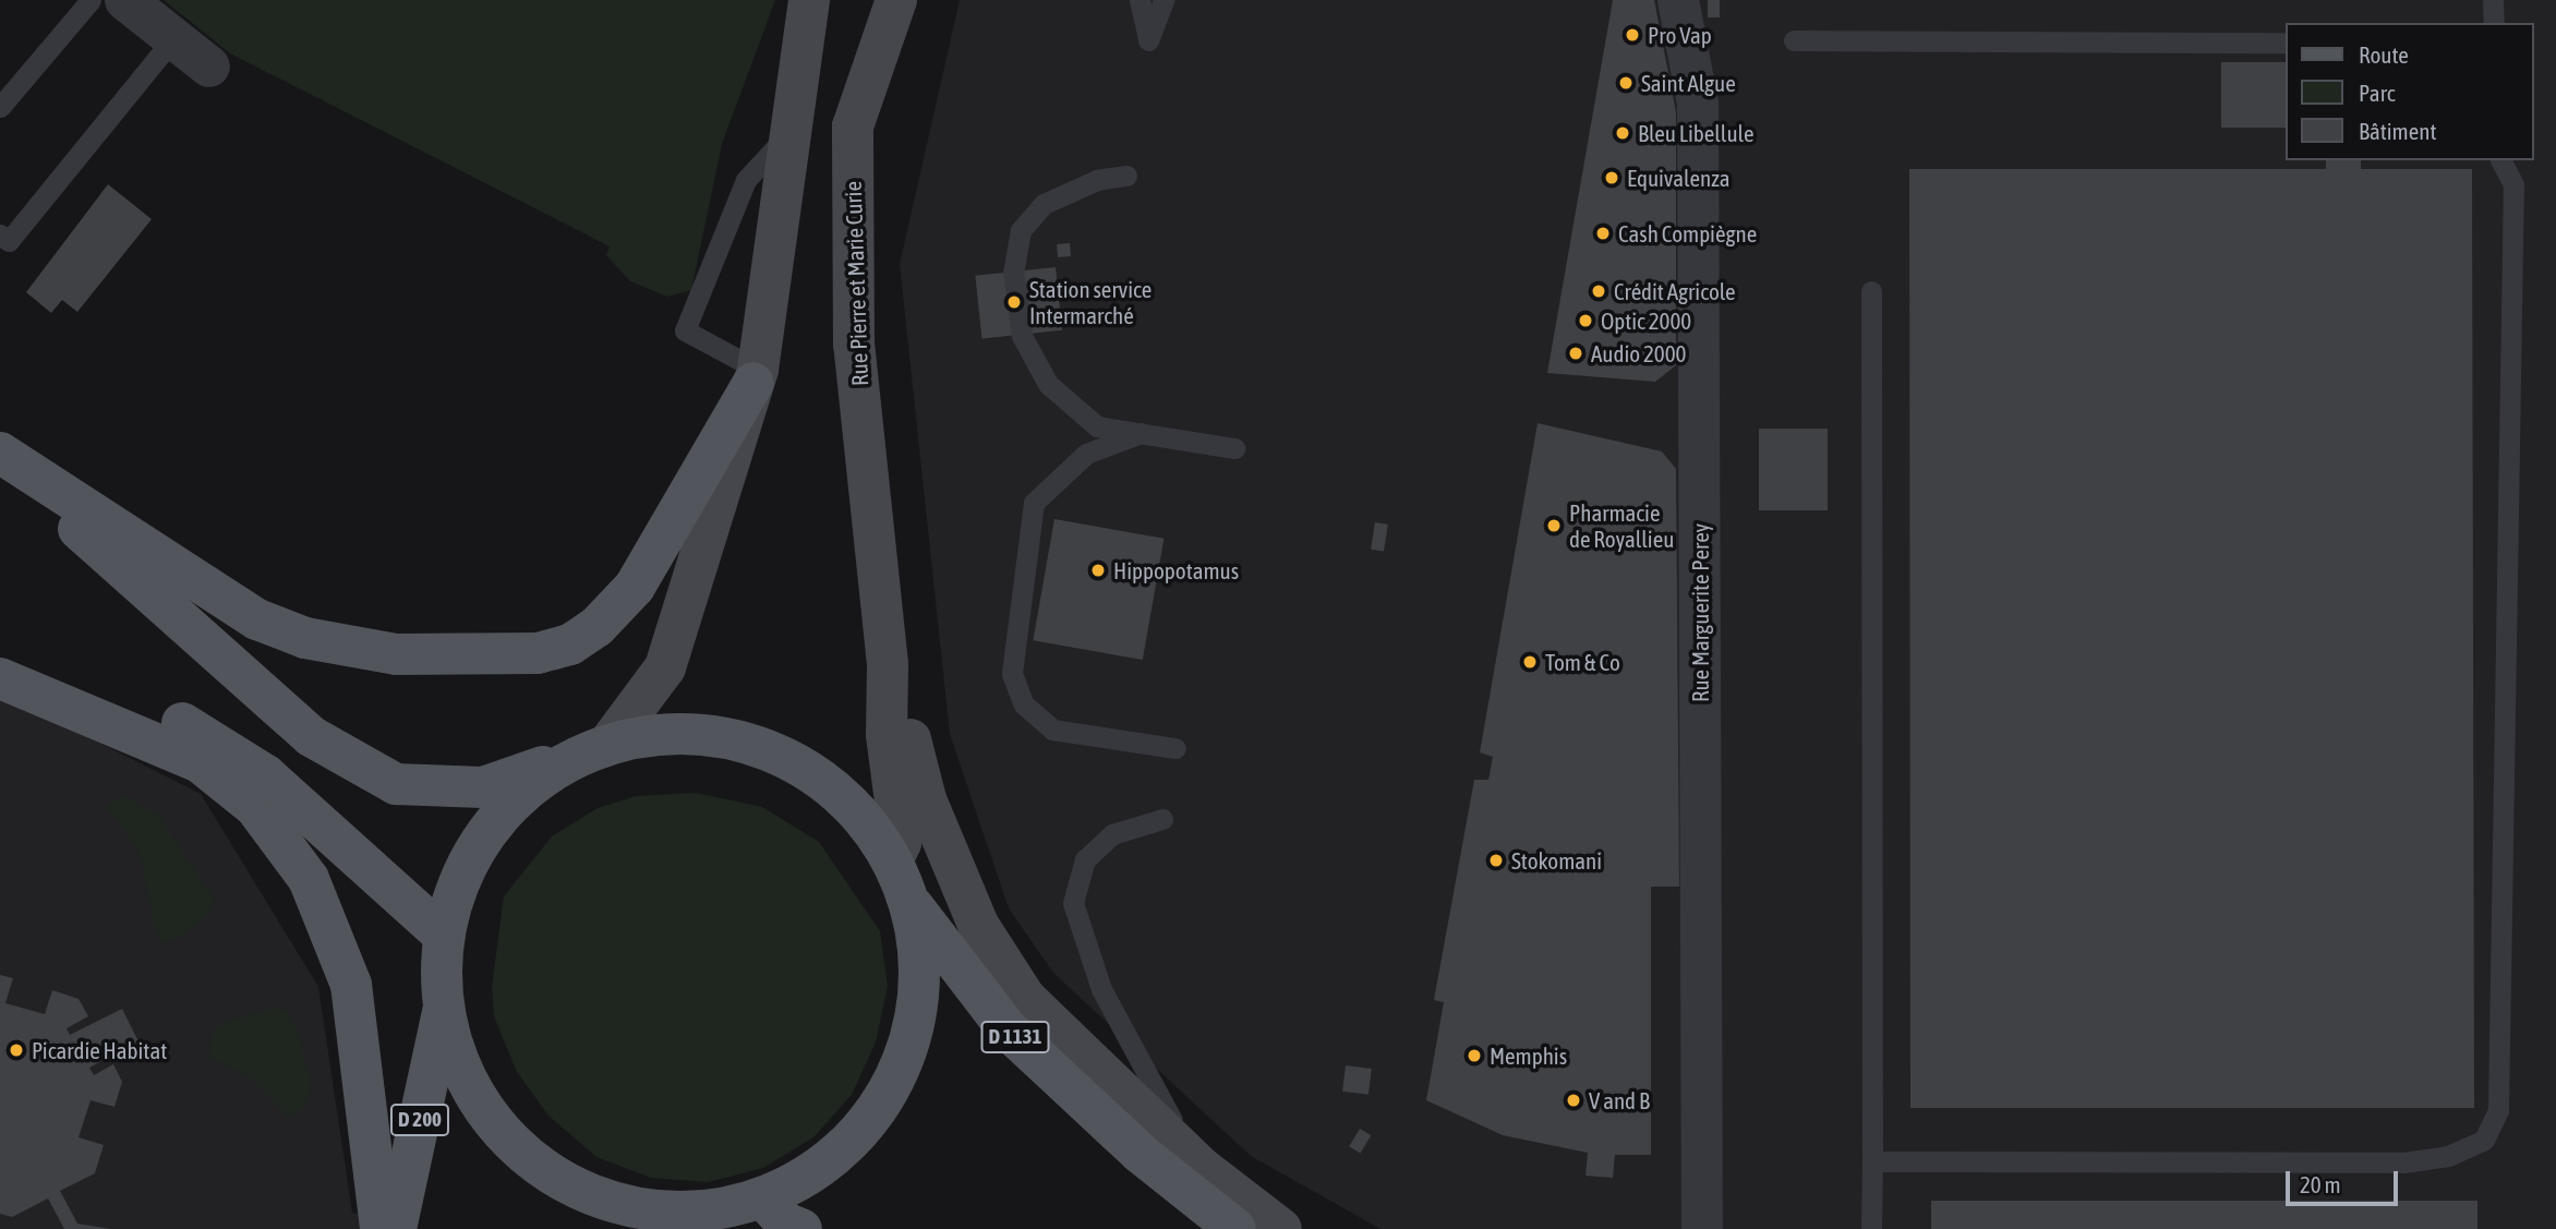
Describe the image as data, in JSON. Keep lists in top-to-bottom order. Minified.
{"streets":{"main road":["Rue Pierre et Marie Curie","D 1131","D 200"],"street":["Rue Marguerite Perey"]},"places":["Pro Vap","Saint Algue","Bleu Libellule","Equivalenza","Cash Compiègne","Crédit Agricole","Station service Intermarché","Optic 2000","Audio 2000","Pharmacie de Royallieu","Hippopotamus","Tom & Co","Stokomani","Picardie Habitat","Memphis","V and B"],"legend":["Route","Parc","Bâtiment"],"scale_bar":"20 m"}
